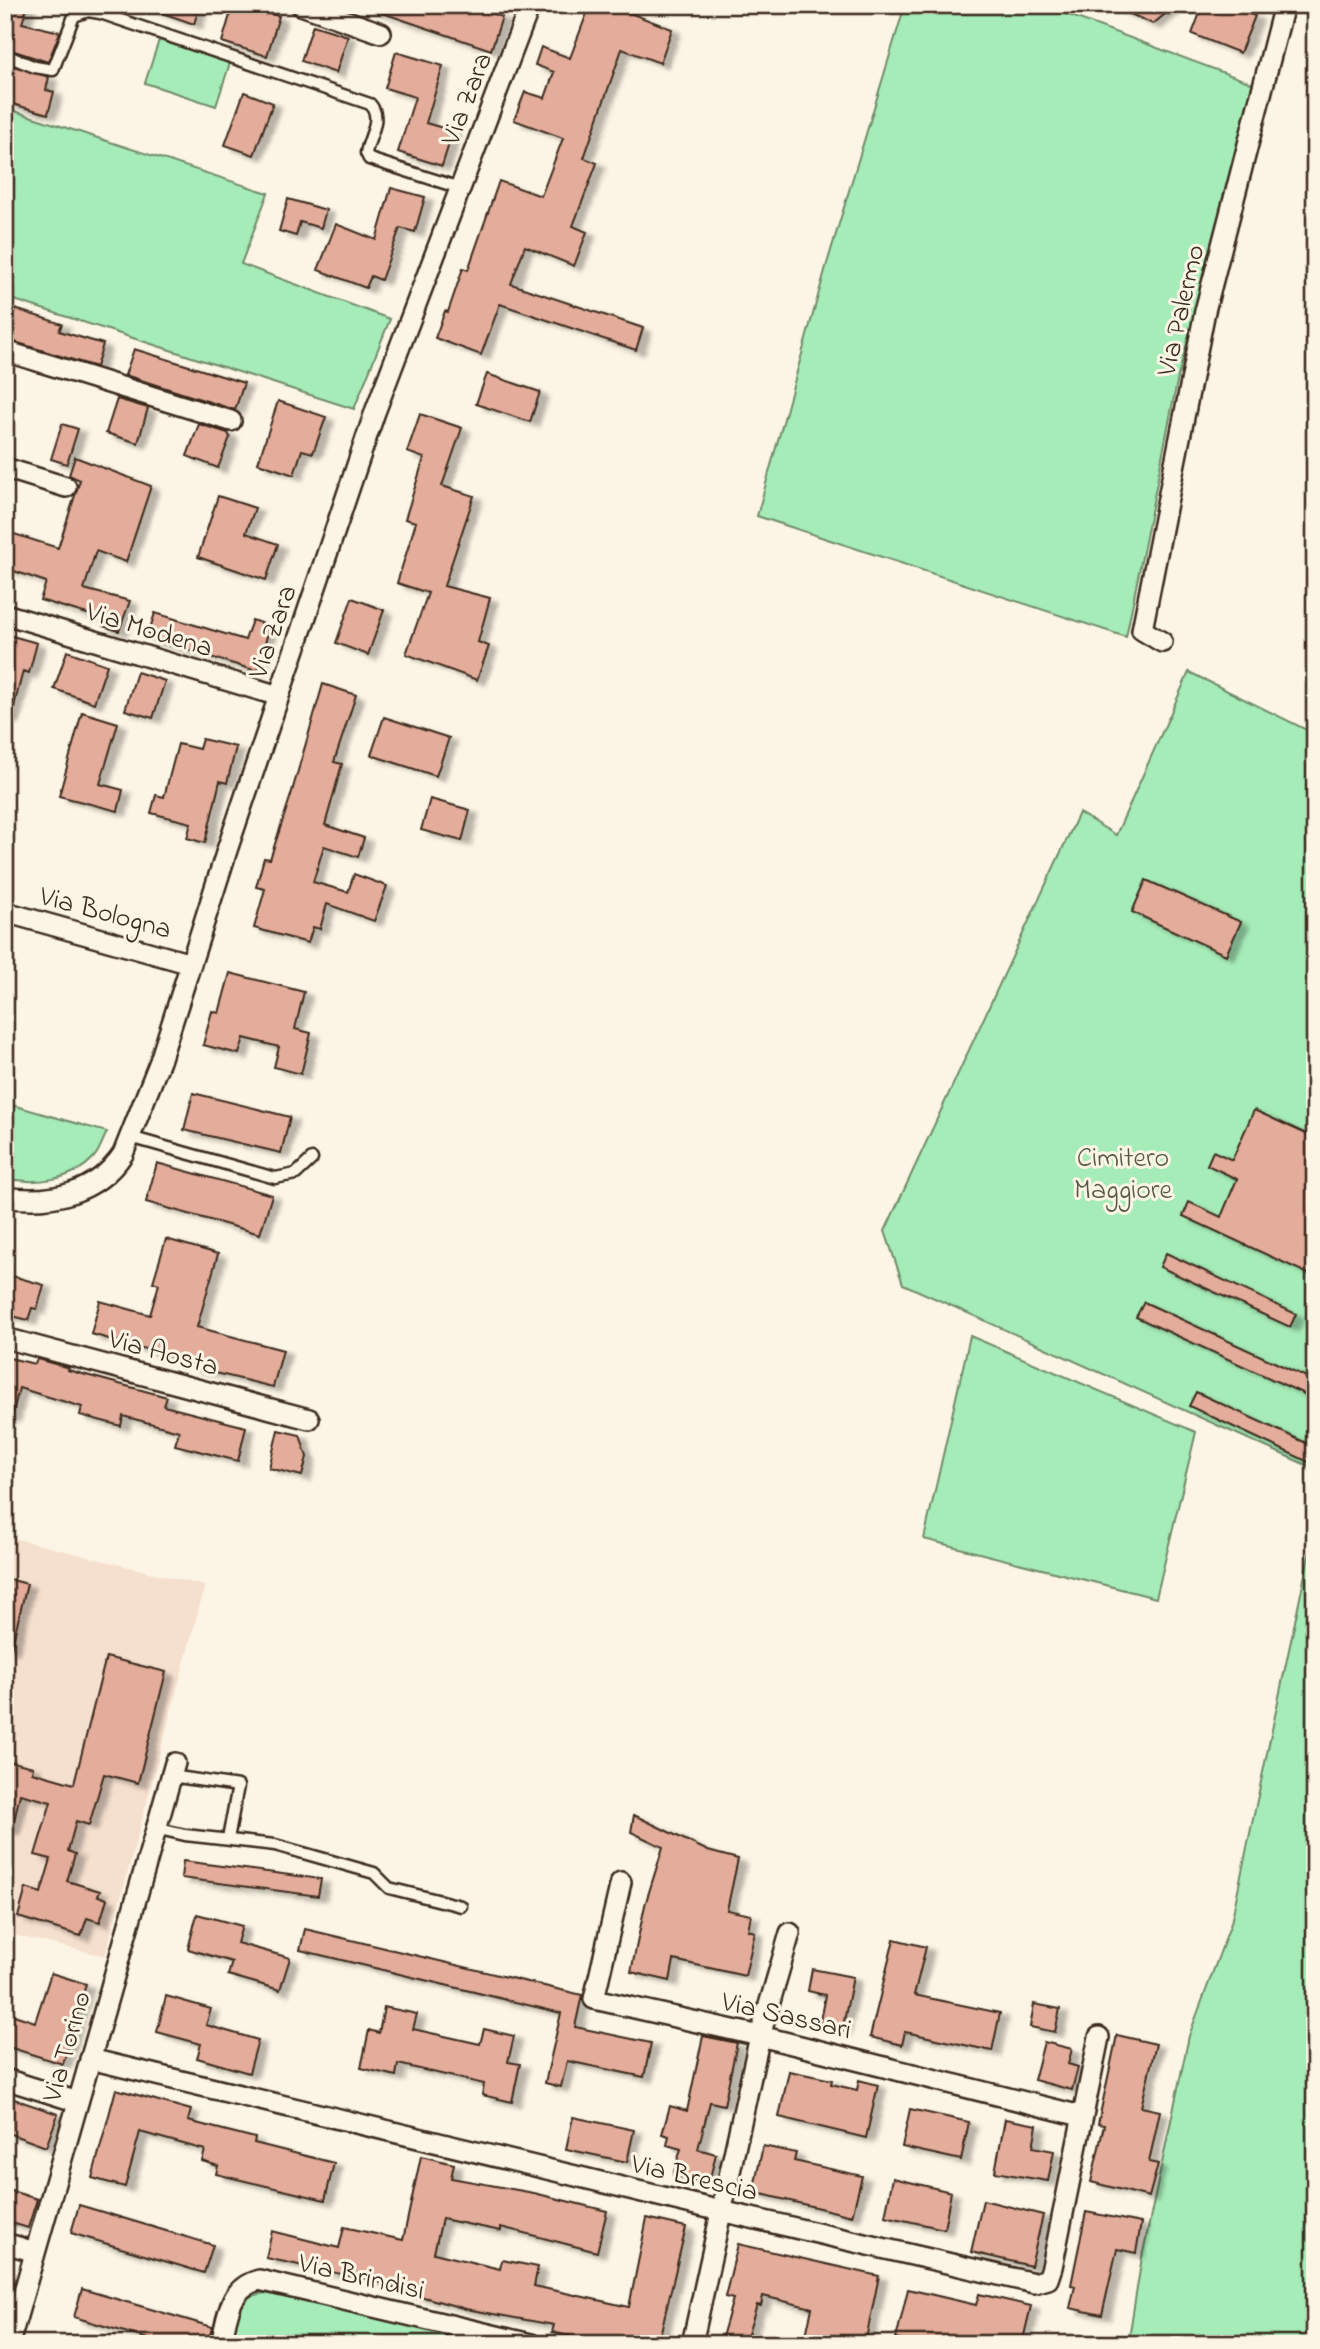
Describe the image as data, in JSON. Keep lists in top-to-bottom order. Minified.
{"streets":{"street":["Via Zara","Via Palermo","Via Modena","Via Bologna","Via Aosta","Via Sassari","Via Torino","Via Brescia","Via Brindisi"]},"crossings":[["Via Zara","Via Modena"],["Via Zara","Via Bologna"],["Via Sassari","Via Brescia"],["Via Torino","Via Brescia"]],"parks":["Cimitero Maggiore"]}
